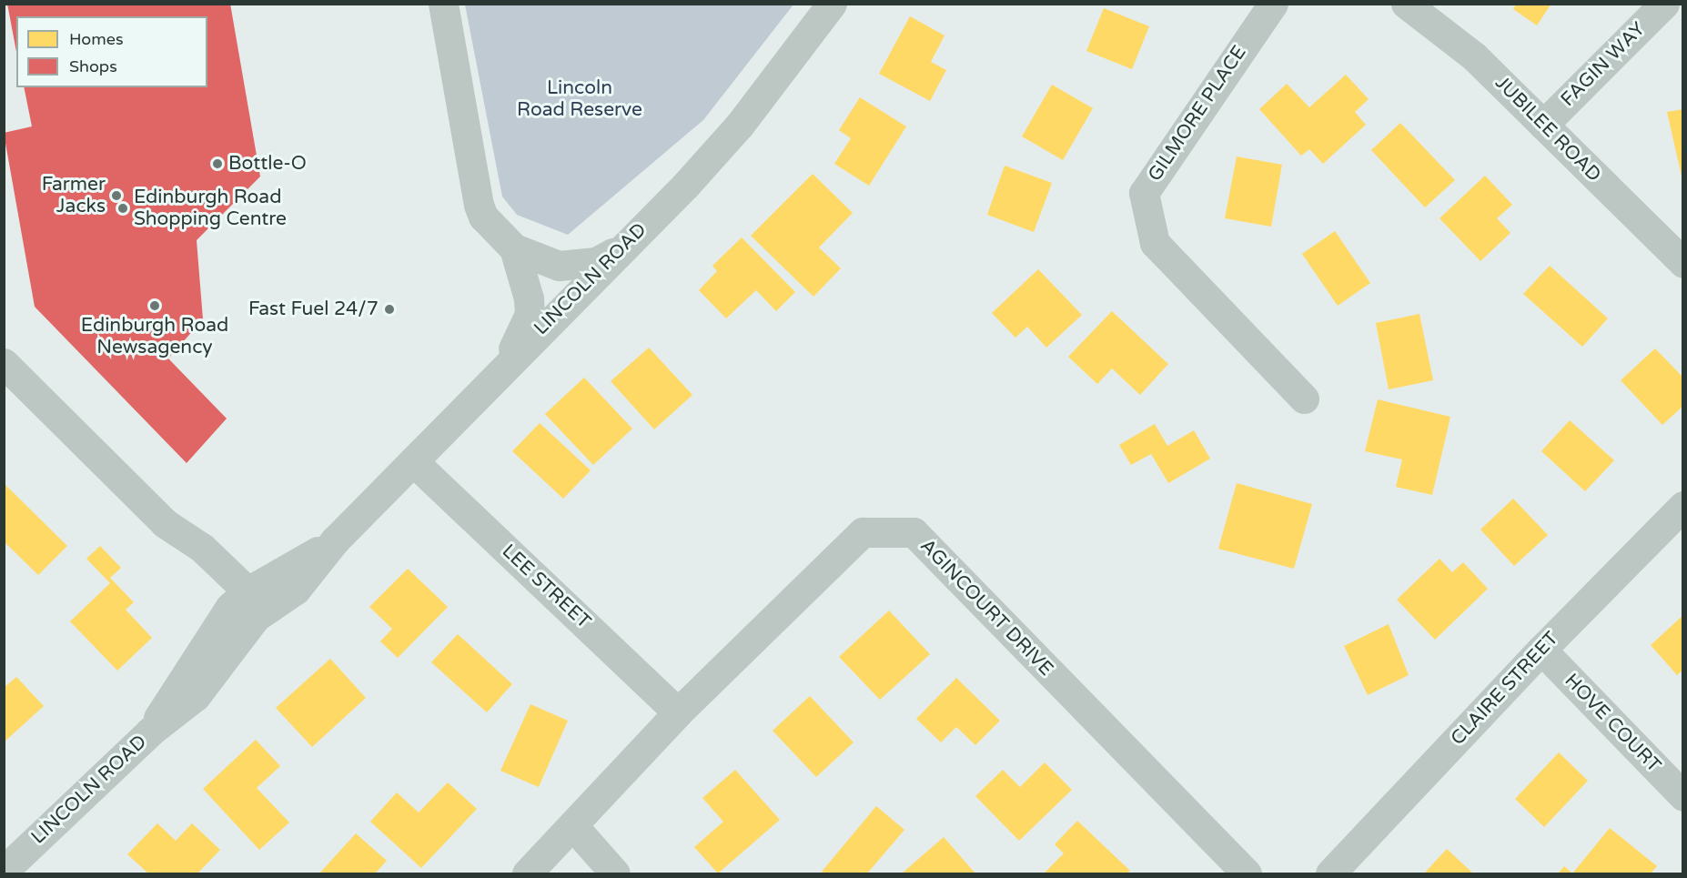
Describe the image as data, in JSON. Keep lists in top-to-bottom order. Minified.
{"streets":{"street":["FAGIN WAY","GILMORE PLACE","JUBILEE ROAD","LINCOLN ROAD","LEE STREET","AGINCOURT DRIVE","CLAIRE STREET","HOVE COURT"]},"crossings":[["FAGIN WAY","JUBILEE ROAD"],["LINCOLN ROAD","LEE STREET"],["LEE STREET","AGINCOURT DRIVE"],["CLAIRE STREET","HOVE COURT"]],"parks":["Lincoln Road Reserve"],"places":["Bottle-O","Farmer Jacks","Edinburgh Road Shopping Centre","Edinburgh Road Newsagency","Fast Fuel 24/7"],"legend":["Homes","Shops"]}
